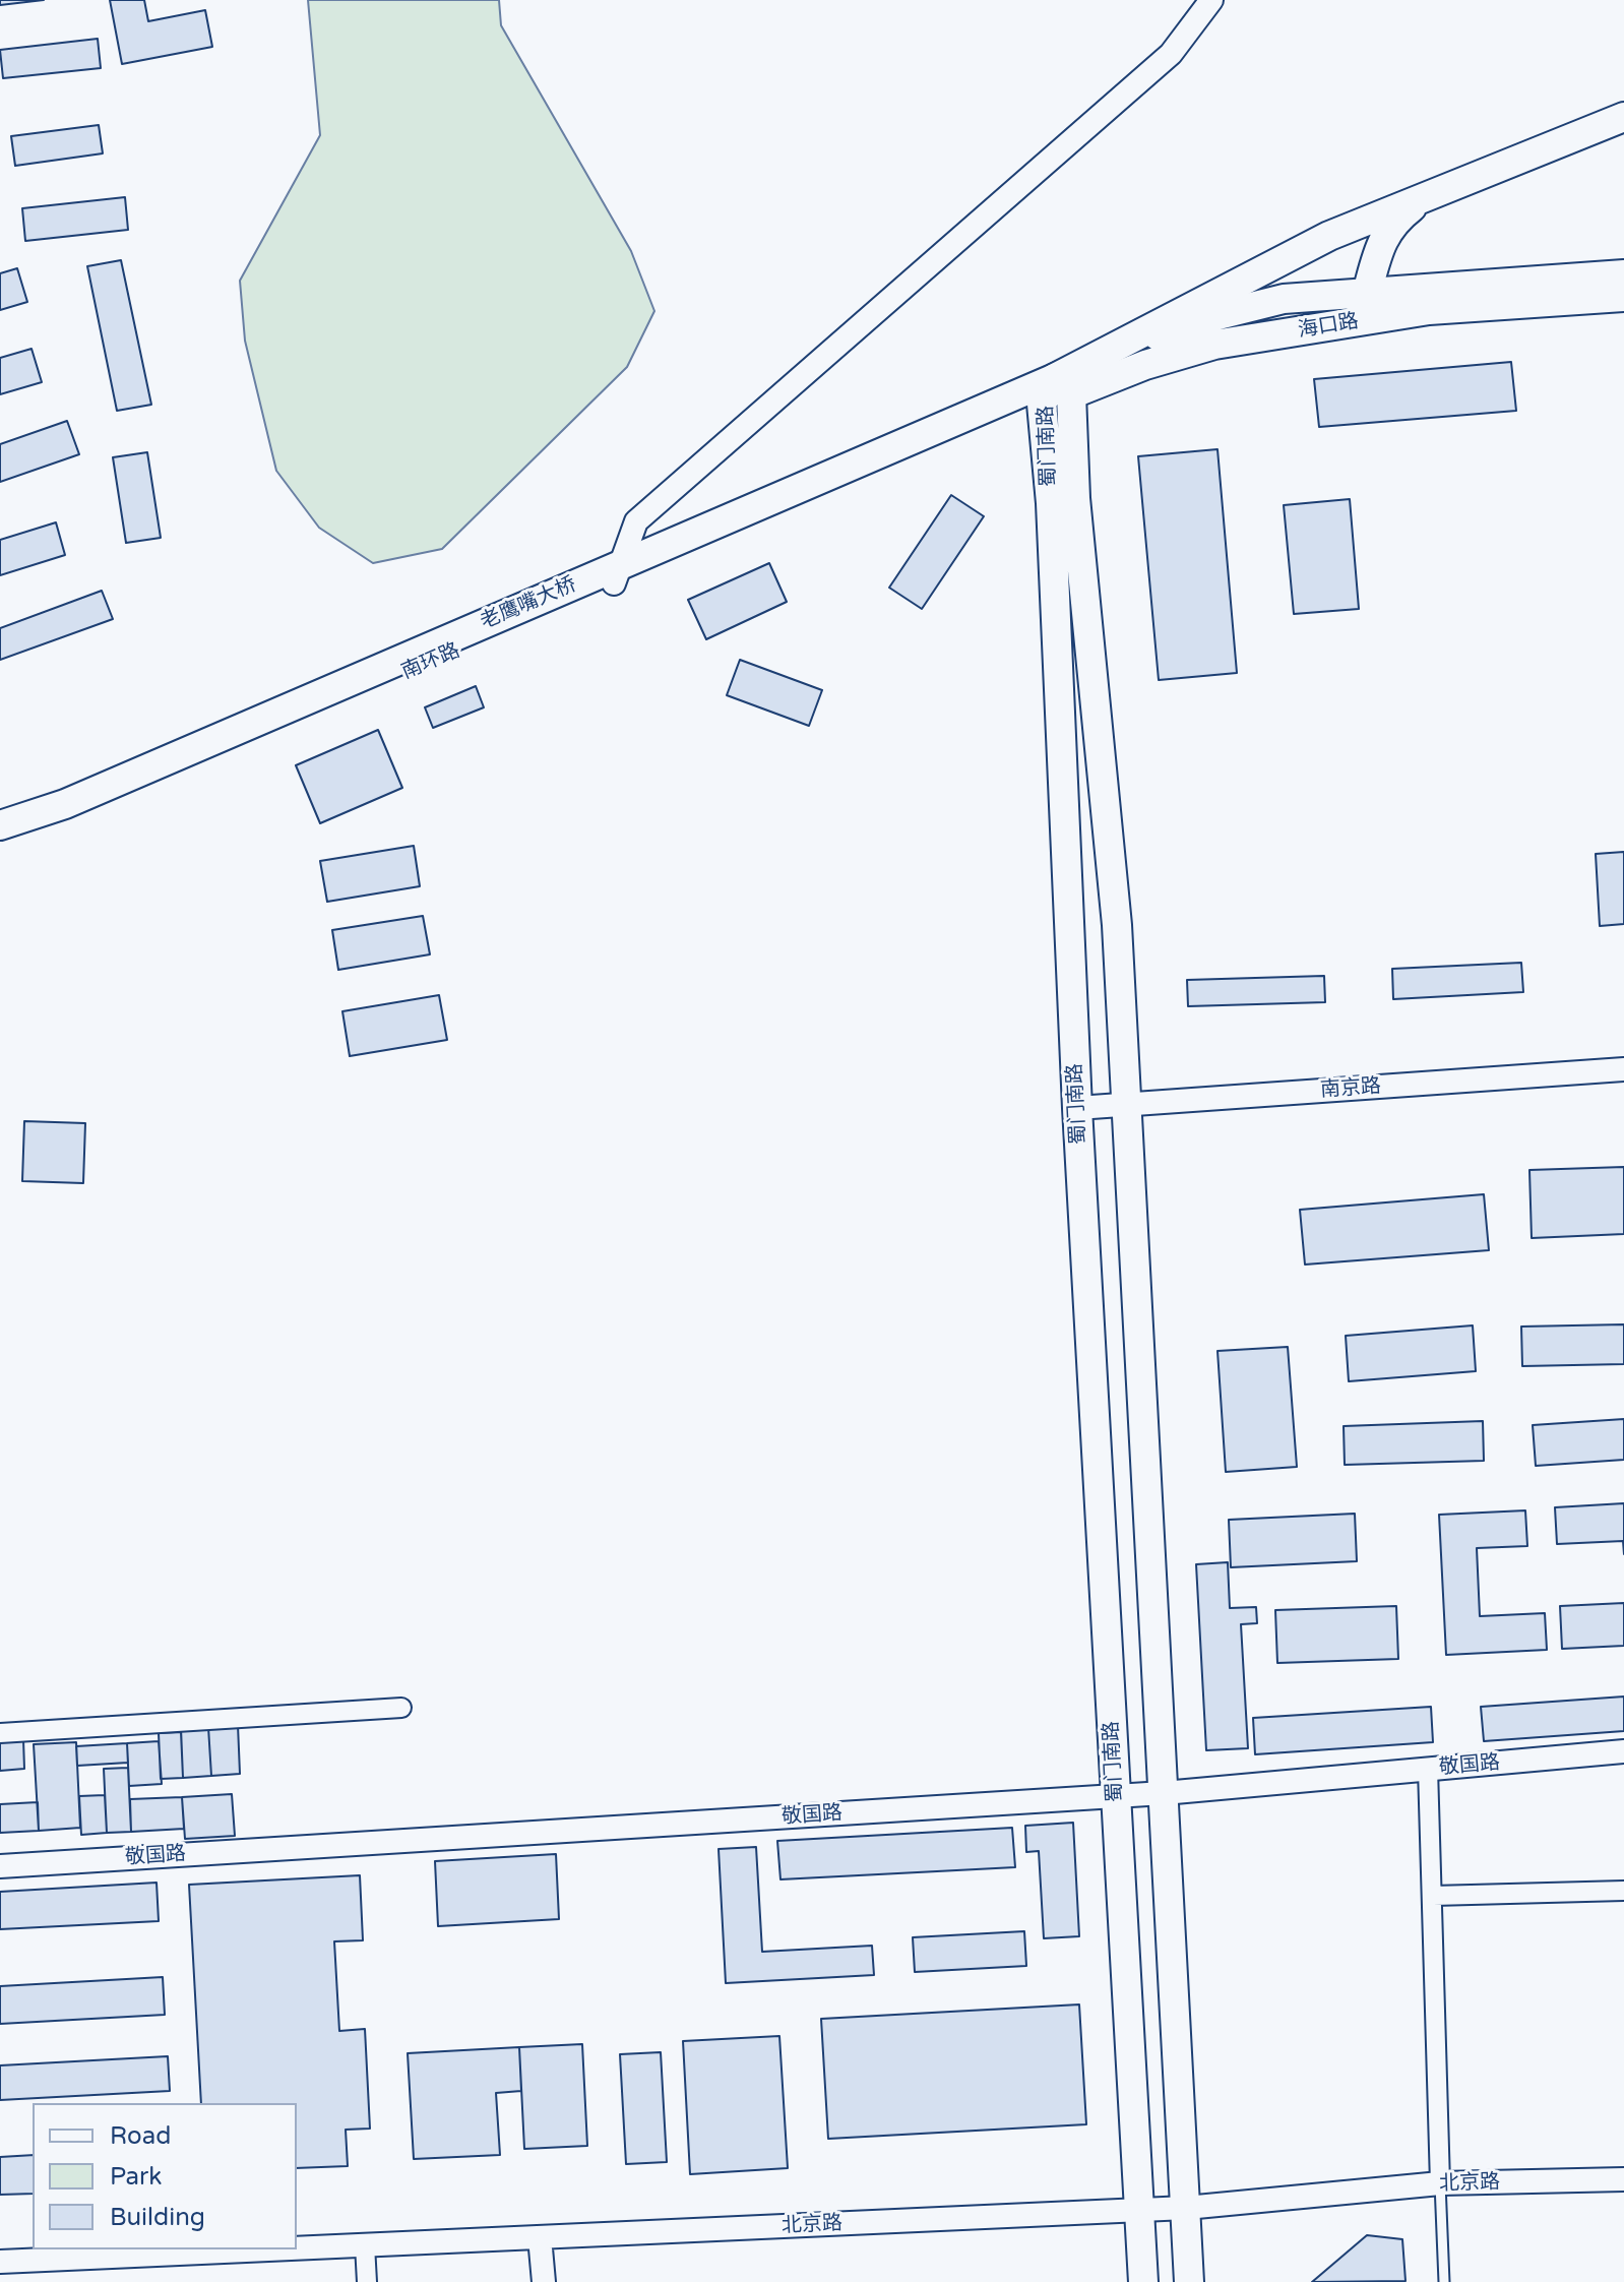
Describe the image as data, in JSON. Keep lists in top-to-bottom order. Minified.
{"streets":{"main road":["海口路","蜀门南路","老鹰嘴大桥","南环路"],"street":["南京路","敬国路","北京路"]},"crossings":[["海口路","蜀门南路"],["海口路","老鹰嘴大桥"],["海口路","南环路"],["蜀门南路","老鹰嘴大桥"],["蜀门南路","南环路"],["蜀门南路","南京路"],["蜀门南路","敬国路"],["蜀门南路","北京路"],["老鹰嘴大桥","南环路"]],"legend":["Road","Park","Building"]}
